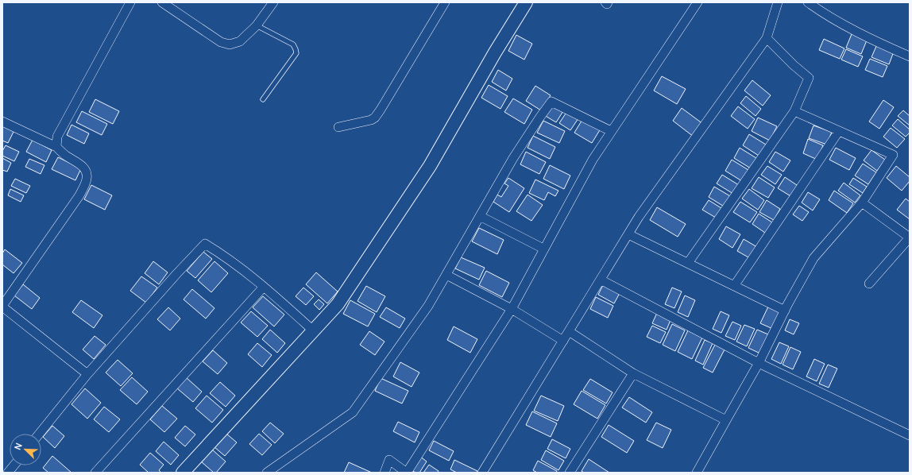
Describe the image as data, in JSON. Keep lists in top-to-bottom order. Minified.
{"north":"top left"}
